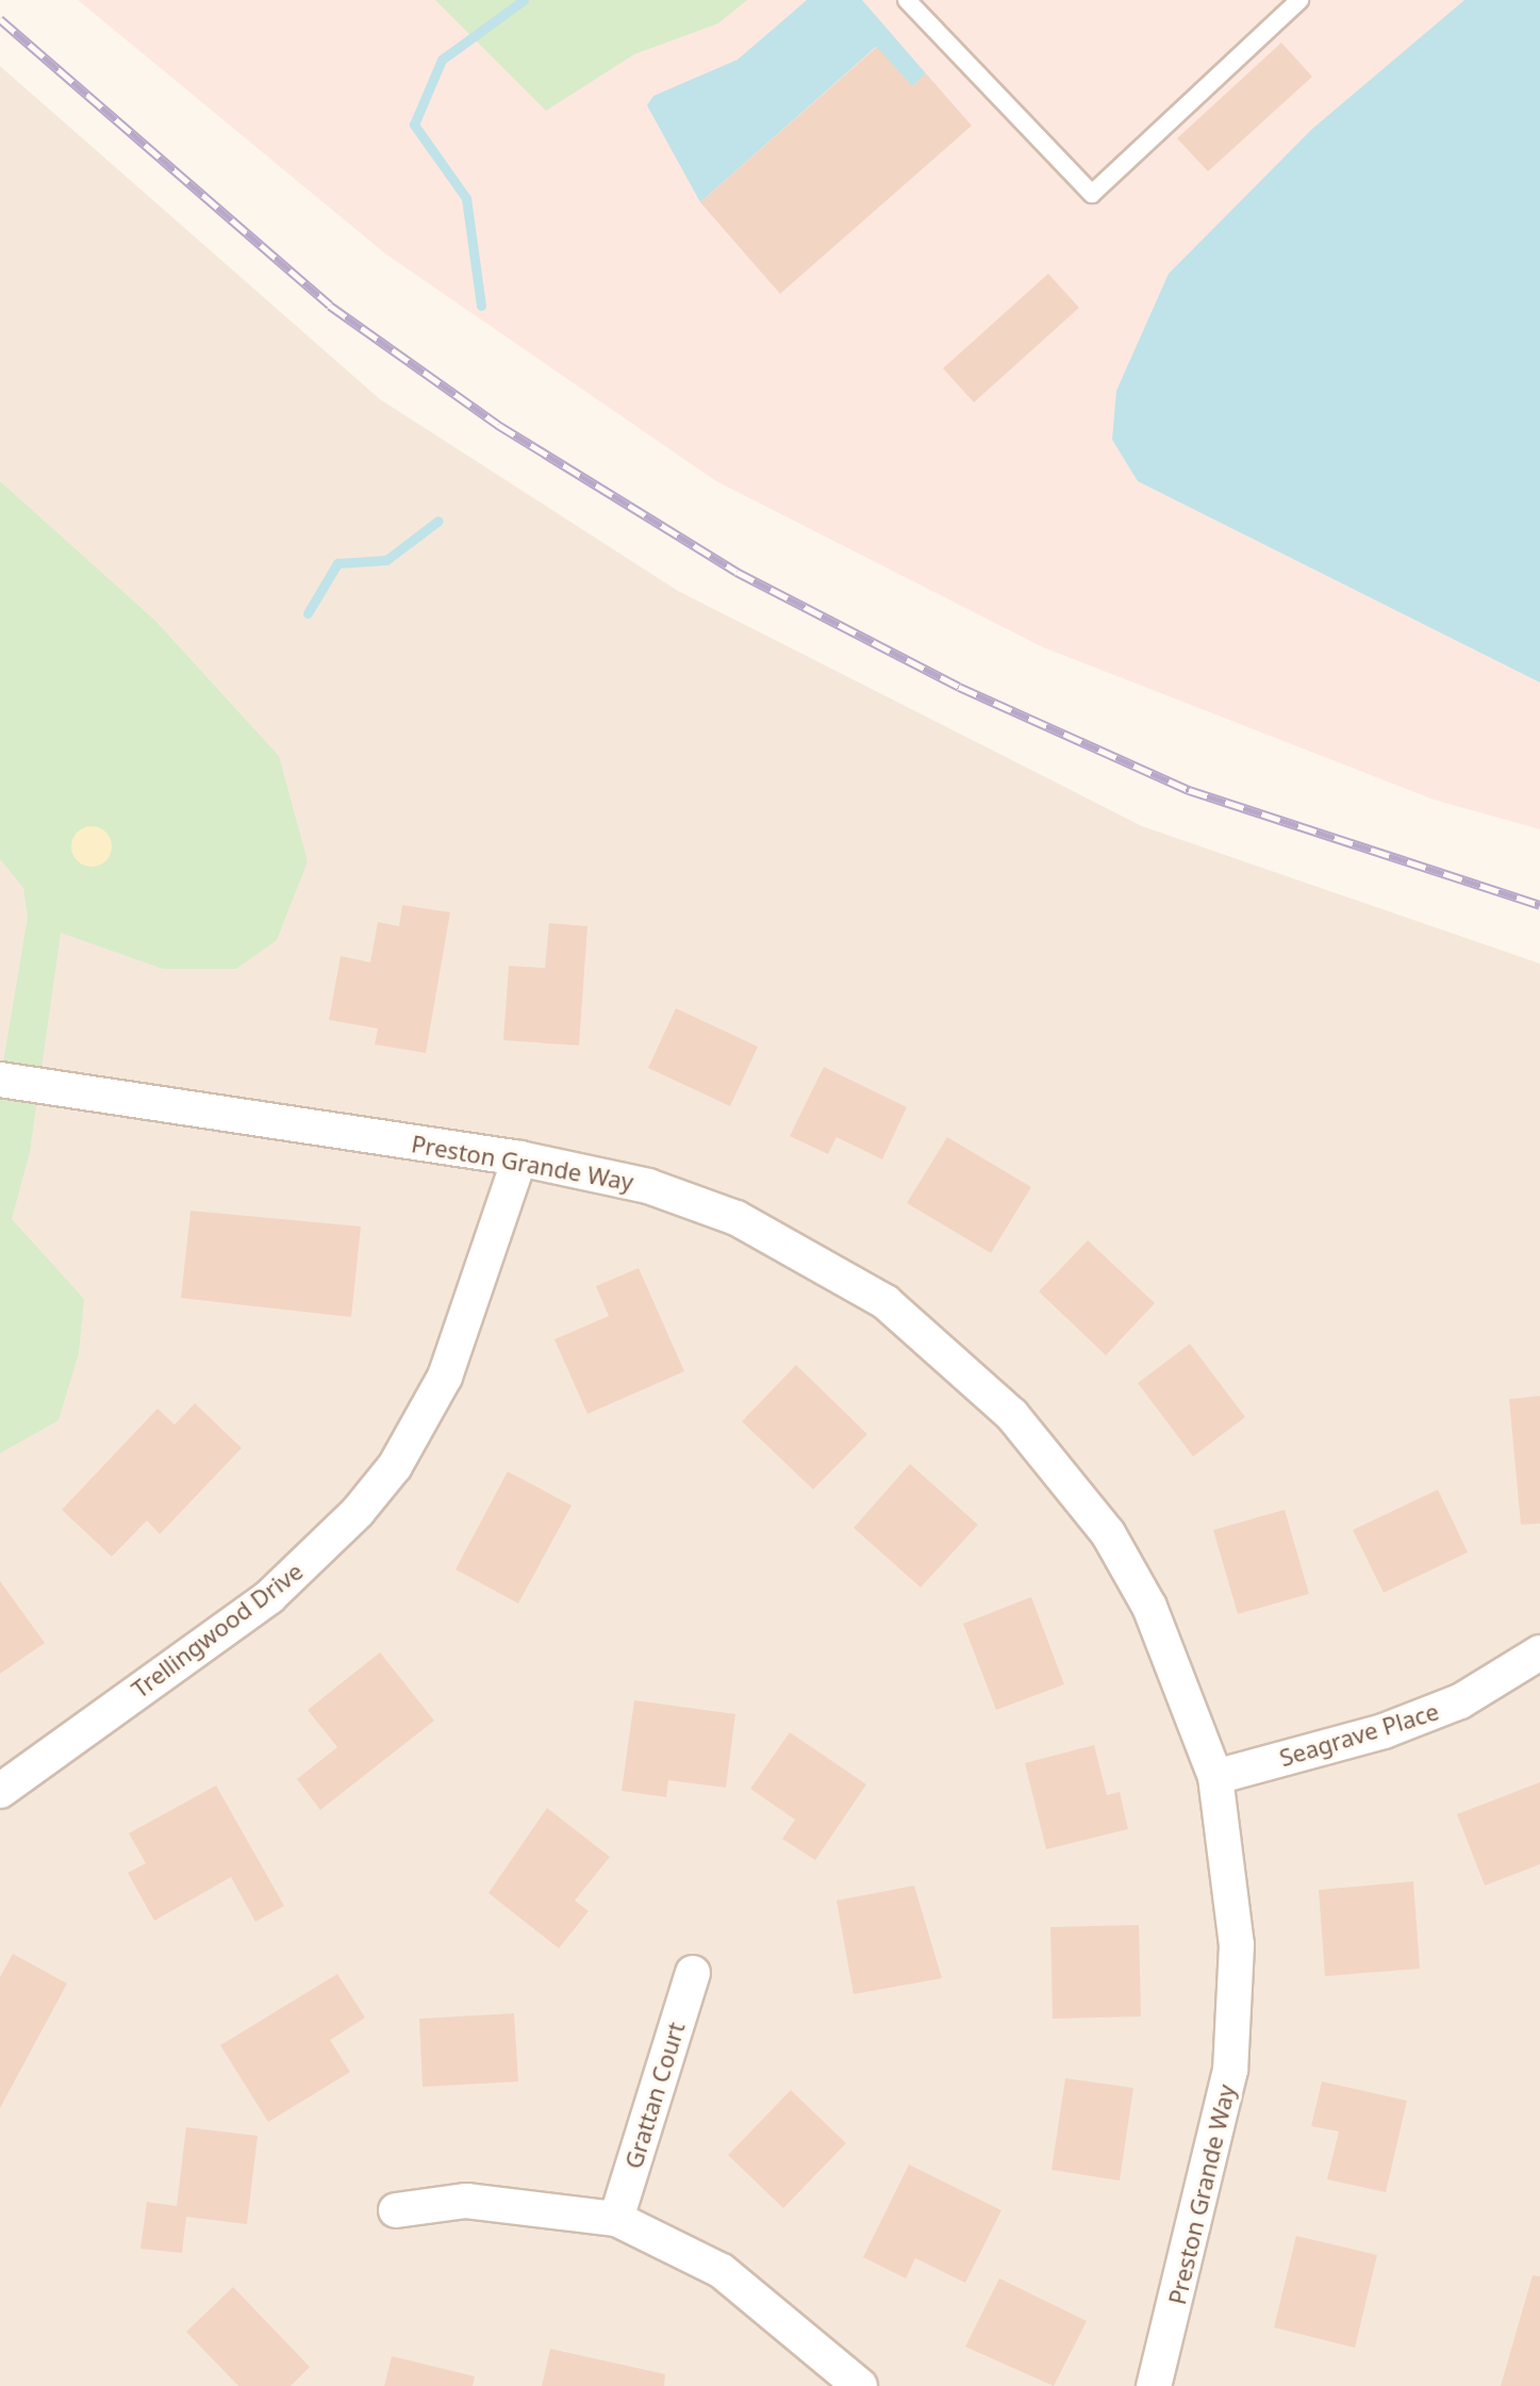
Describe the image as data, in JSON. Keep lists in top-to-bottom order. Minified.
{"streets":{"street":["Preston Grande Way","Trellingwood Drive","Seagrave Place","Grattan Court"]},"crossings":[["Preston Grande Way","Trellingwood Drive"],["Preston Grande Way","Seagrave Place"]]}
